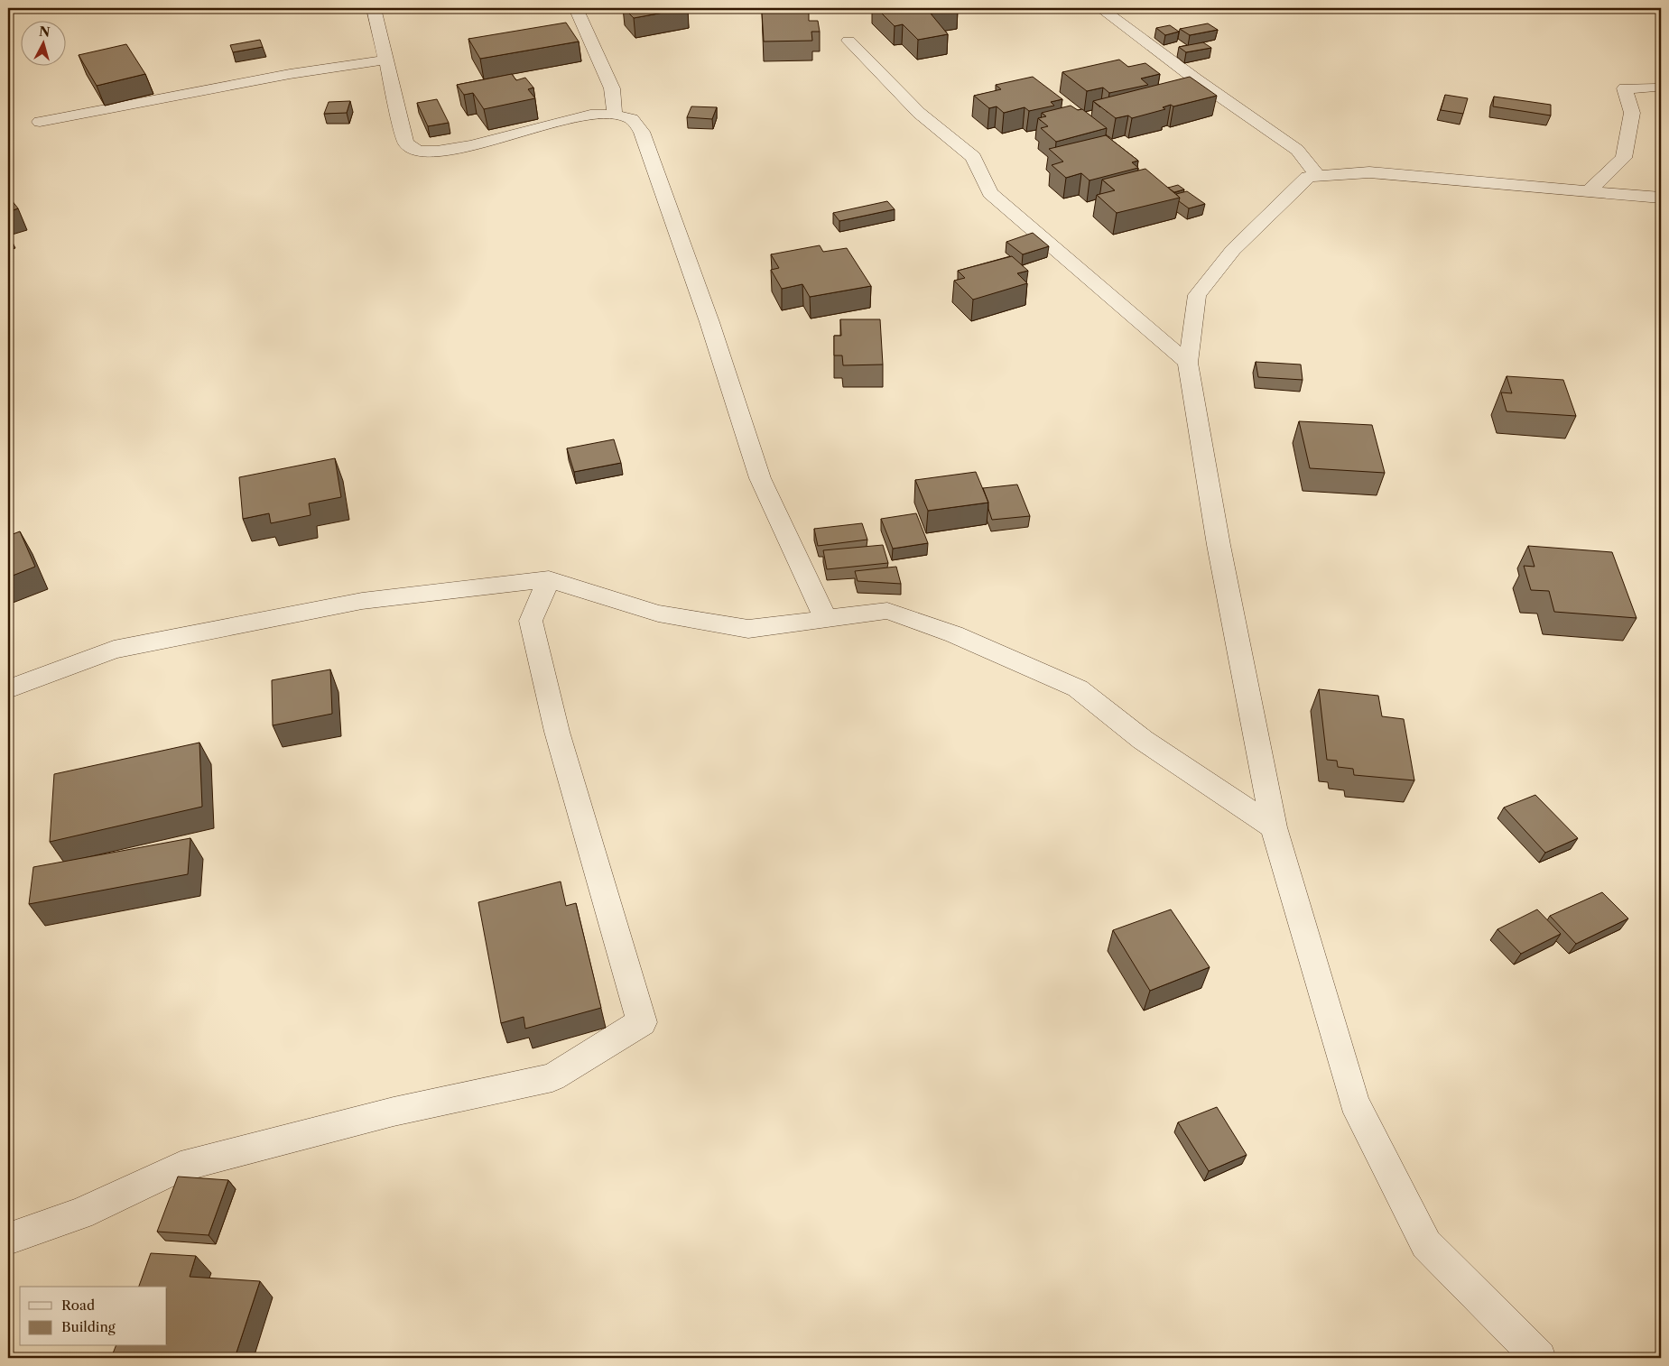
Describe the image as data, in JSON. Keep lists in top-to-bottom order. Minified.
{"legend":["Road","Building"],"north":"top"}
